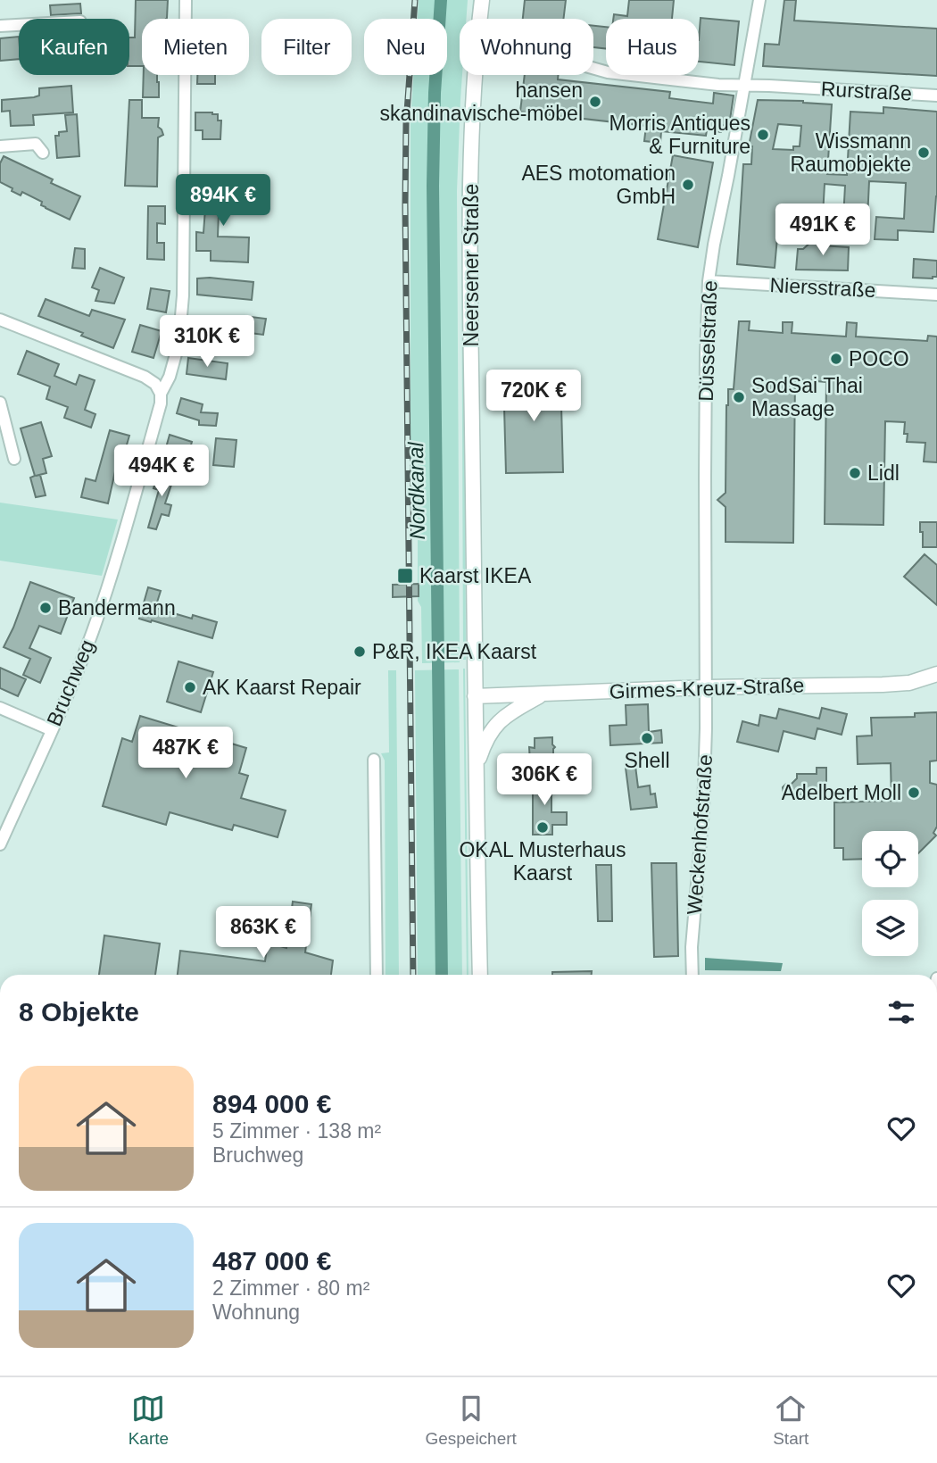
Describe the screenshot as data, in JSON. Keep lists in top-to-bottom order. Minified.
{"streets":{"main road":["Neersener Straße","Girmes-Kreuz-Straße"],"street":["Rurstraße","Niersstraße","Düsselstraße","Bruchweg","Weckenhofstraße"]},"crossings":[["Rurstraße","Düsselstraße"],["Neersener Straße","Girmes-Kreuz-Straße"],["Niersstraße","Düsselstraße"],["Düsselstraße","Girmes-Kreuz-Straße"],["Düsselstraße","Weckenhofstraße"],["Girmes-Kreuz-Straße","Weckenhofstraße"]],"water":["Nordkanal"],"places":{"other":["hansen skandinavische-möbel","Morris Antiques & Furniture","Wissmann Raumobjekte","AES motomation GmbH","POCO","SodSai Thai Massage","Lidl","Bandermann","P&R, IKEA Kaarst","AK Kaarst Repair","Shell","Adelbert Moll","OKAL Musterhaus Kaarst"],"transit":["Kaarst IKEA"]},"page":{"chip":["Kaufen","Mieten","Filter","Neu","Wohnung","Haus"],"price":["894K €","491K €","310K €","720K €","494K €","487K €","306K €","863K €"],"heading":"8 Objekte","list":[{"name":"894 000 €","note":"5 Zimmer · 138 m² · Bruchweg"},{"name":"487 000 €","note":"2 Zimmer · 80 m² · Wohnung"}],"tabs":["Karte","Gespeichert","Start"]}}
